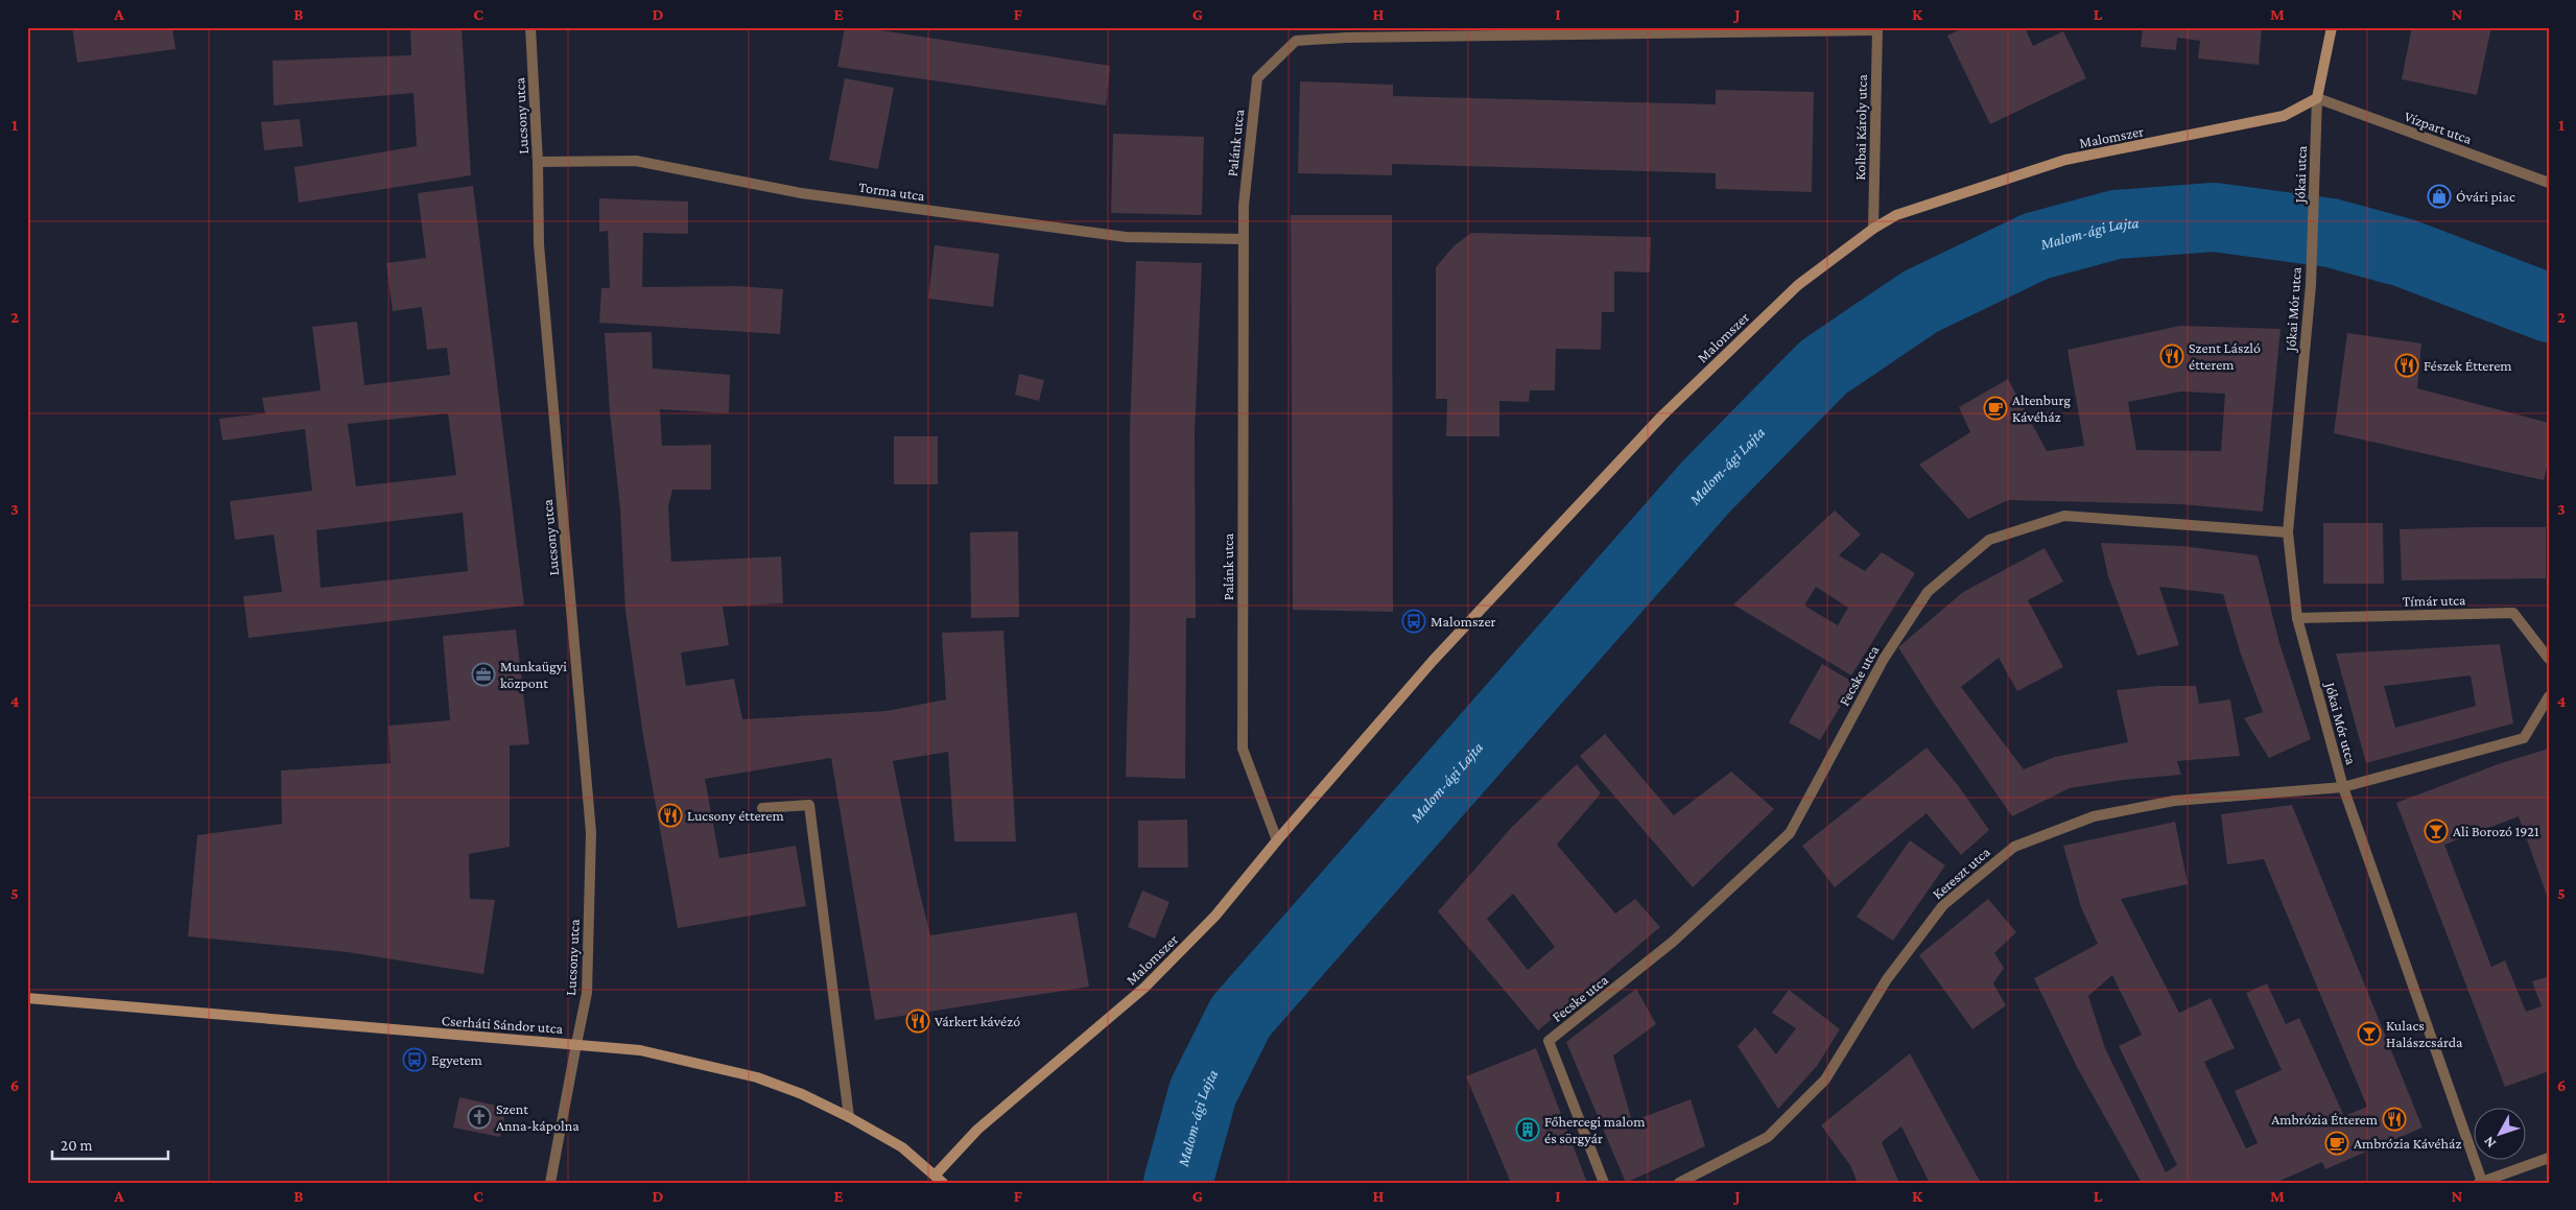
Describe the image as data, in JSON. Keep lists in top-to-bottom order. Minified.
{"streets":{"street":["Lucsony utca","Kolbai Károly utca","Vízpart utca","Malomszer","Palánk utca","Jókai utca","Torma utca","Jókai Mór utca","Tímár utca","Fecske utca","Kereszt utca","Cserháti Sándor utca"]},"crossings":[["Lucsony utca","Torma utca"],["Lucsony utca","Cserháti Sándor utca"],["Kolbai Károly utca","Malomszer"],["Kolbai Károly utca","Palánk utca"],["Vízpart utca","Malomszer"],["Vízpart utca","Jókai utca"],["Malomszer","Palánk utca"],["Malomszer","Jókai utca"],["Malomszer","Cserháti Sándor utca"],["Palánk utca","Torma utca"],["Jókai utca","Jókai Mór utca"],["Jókai Mór utca","Tímár utca"],["Jókai Mór utca","Fecske utca"],["Jókai Mór utca","Kereszt utca"]],"water":["Malom-ági Lajta"],"places":{"shop":["Óvári piac"],"restaurant":["Szent László étterem","Fészek Étterem","Lucsony étterem","Várkert kávézó","Ambrózia Étterem"],"cafe":["Altenburg Kávéház","Ambrózia Kávéház"],"bus stop":["Malomszer","Egyetem"],"office":["Munkaügyi központ"],"bar":["Ali Borozó 1921","Kulacs Halászcsárda"],"church":["Szent Anna-kápolna"],"building":["Főhercegi malom és sörgyár"]},"scale_bar":"20 m","north":"bottom left","grid":{"columns":["A","B","C","D","E","F","G","H","I","J","K","L","M","N"],"rows":["1","2","3","4","5","6"]}}
